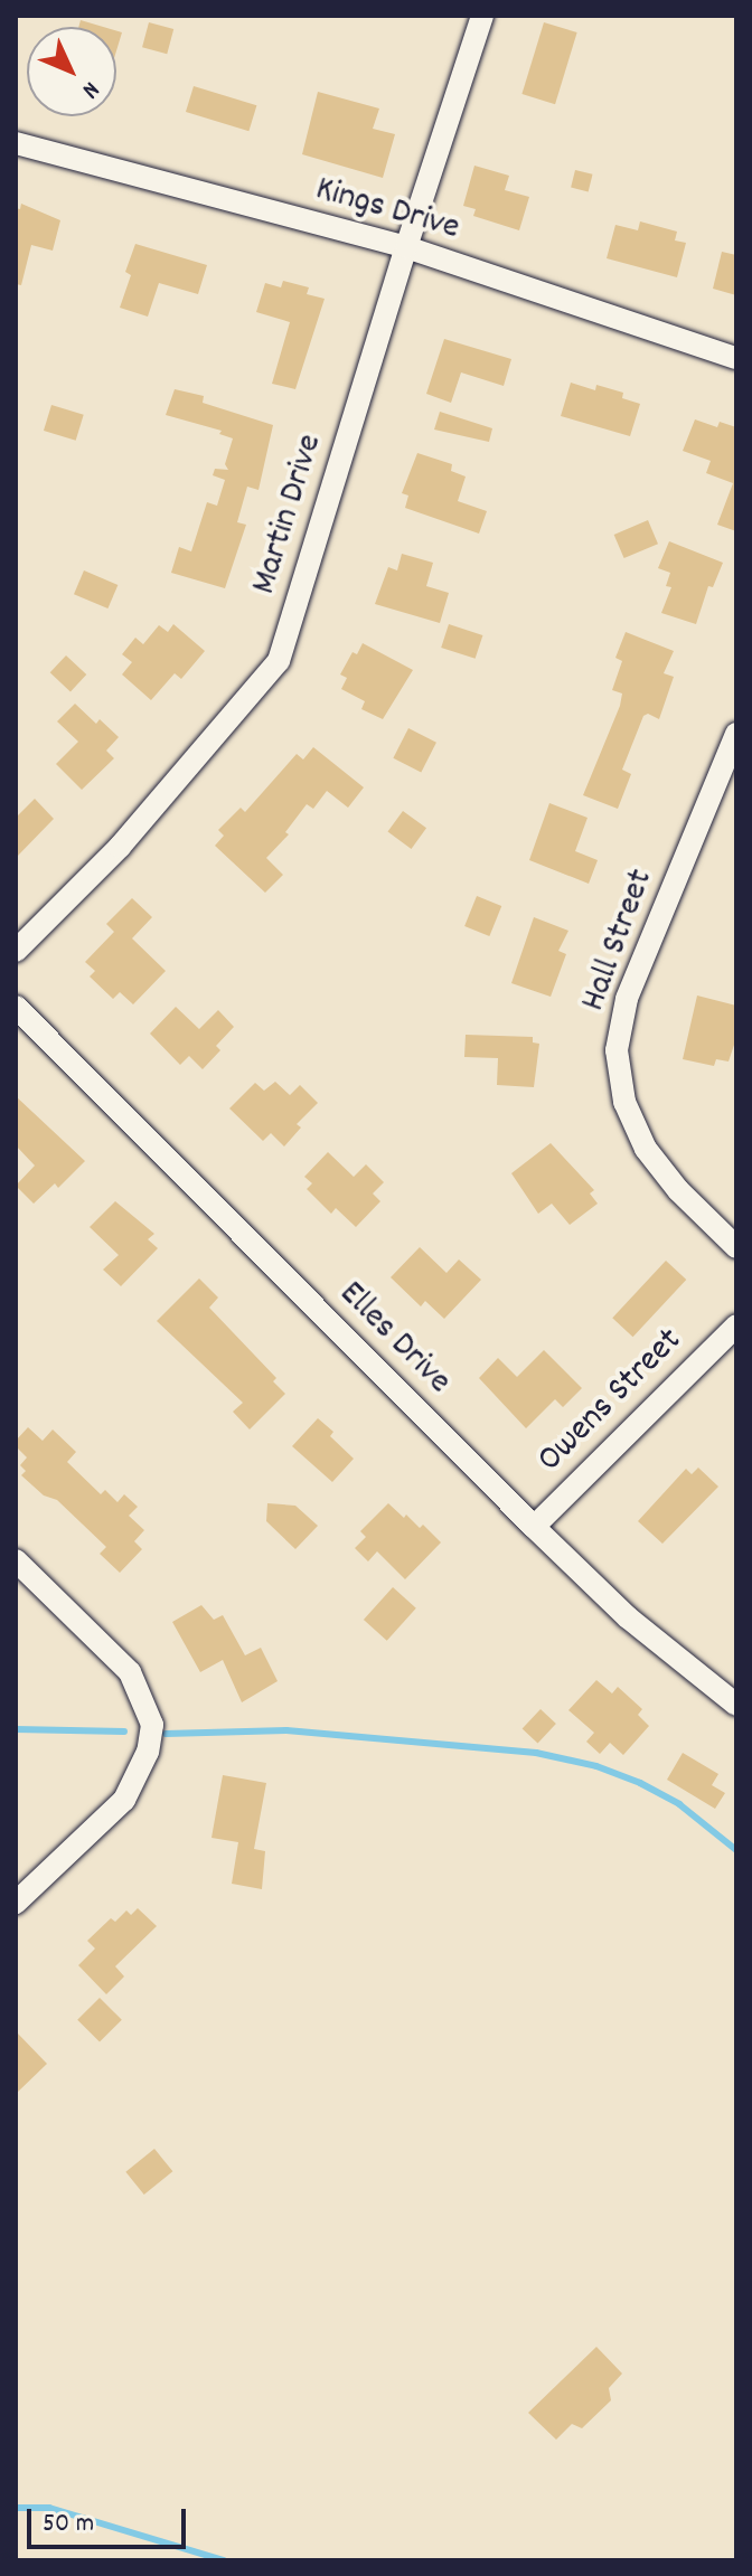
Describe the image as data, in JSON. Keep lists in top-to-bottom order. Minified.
{"streets":{"street":["Kings Drive","Martin Drive","Hall Street","Elles Drive","Owens Street"]},"crossings":[["Kings Drive","Martin Drive"],["Elles Drive","Owens Street"]],"scale_bar":"50 m","north":"bottom right"}
